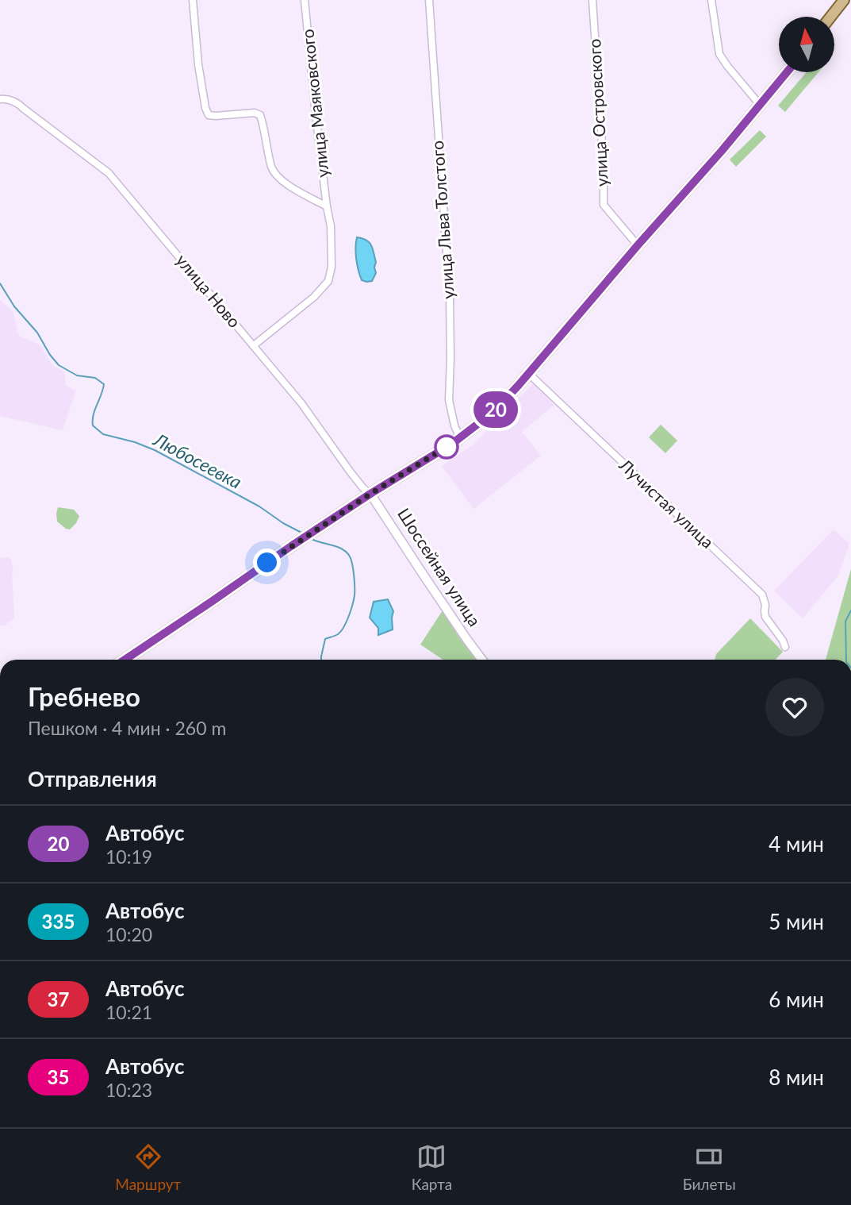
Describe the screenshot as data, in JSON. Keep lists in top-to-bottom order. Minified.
{"streets":{"street":["улица Маяковского","улица Островского","улица Льва Толстого","улица Ново","Лучистая улица","Шоссейная улица"]},"crossings":[["улица Маяковского","улица Ново"],["улица Ново","Шоссейная улица"]],"water":["Любосеевка"],"lines":["bus line 20"],"north":"top","page":{"on_map":"20","heading":[["Гребнево","Пешком · 4 мин · 260 m"],"Отправления"],"list":[{"mark":"20","name":"Автобус","note":"10:19","value":"4 мин"},{"mark":"335","name":"Автобус","note":"10:20","value":"5 мин"},{"mark":"37","name":"Автобус","note":"10:21","value":"6 мин"},{"mark":"35","name":"Автобус","note":"10:23","value":"8 мин"}],"tabs":["Маршрут","Карта","Билеты"]}}
